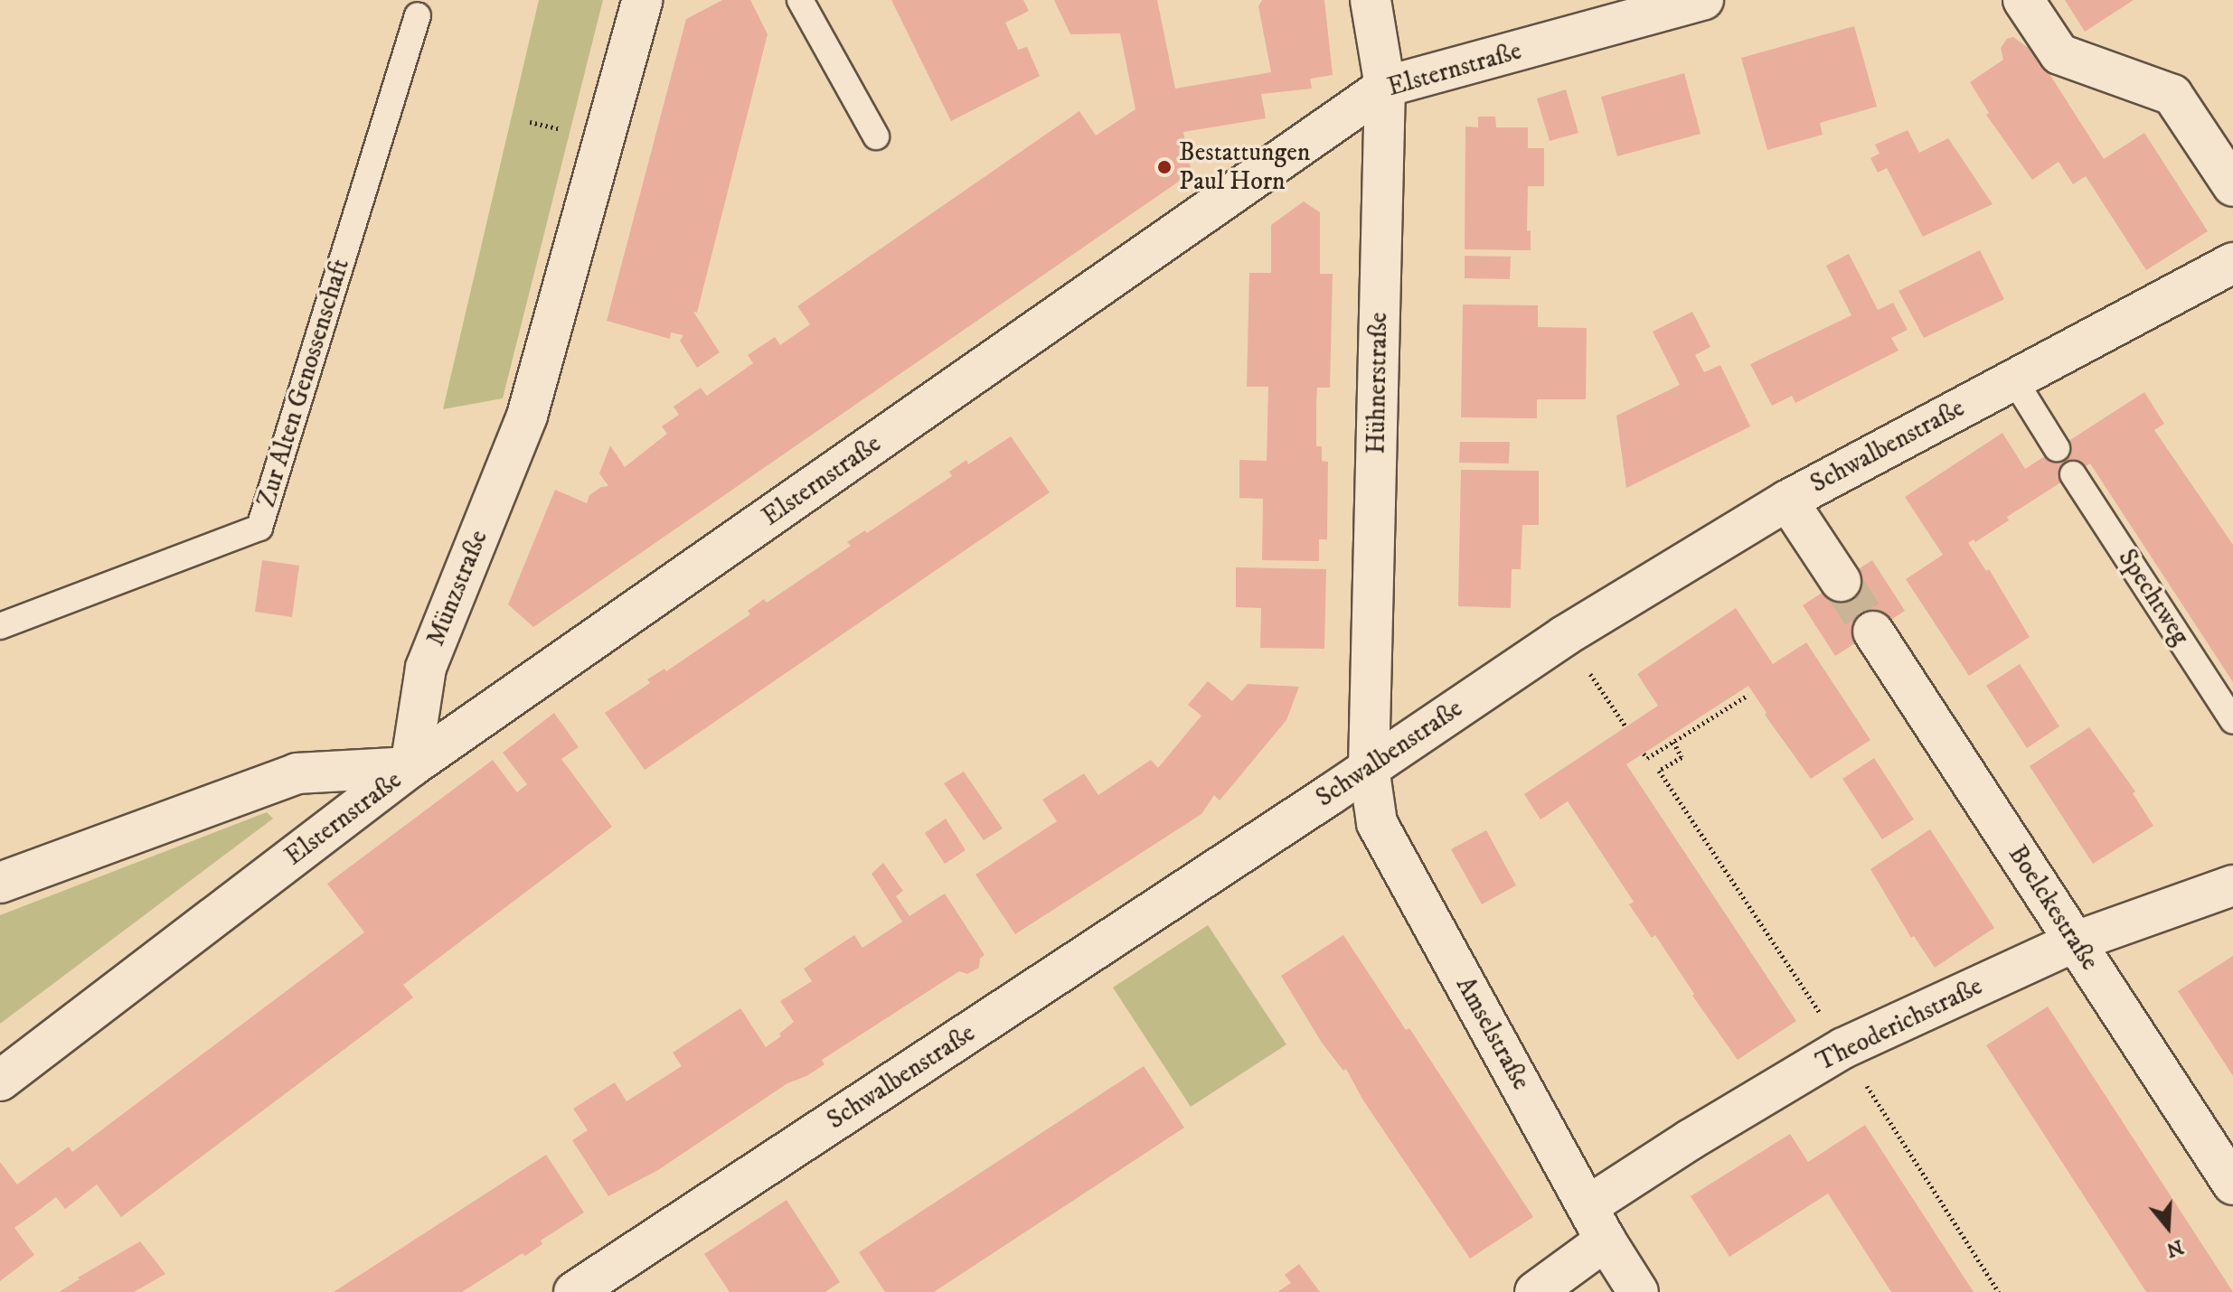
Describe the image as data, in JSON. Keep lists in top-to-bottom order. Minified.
{"streets":{"street":["Elsternstraße","Hühnerstraße","Schwalbenstraße","Münzstraße","Boelckestraße","Theoderichstraße","Amselstraße"],"lane":["Zur Alten Genossenschaft","Spechtweg"]},"crossings":[["Elsternstraße","Hühnerstraße"],["Elsternstraße","Münzstraße"],["Hühnerstraße","Schwalbenstraße"],["Hühnerstraße","Amselstraße"],["Schwalbenstraße","Amselstraße"],["Boelckestraße","Theoderichstraße"],["Theoderichstraße","Amselstraße"]],"places":["Bestattungen Paul Horn"],"north":"bottom"}
